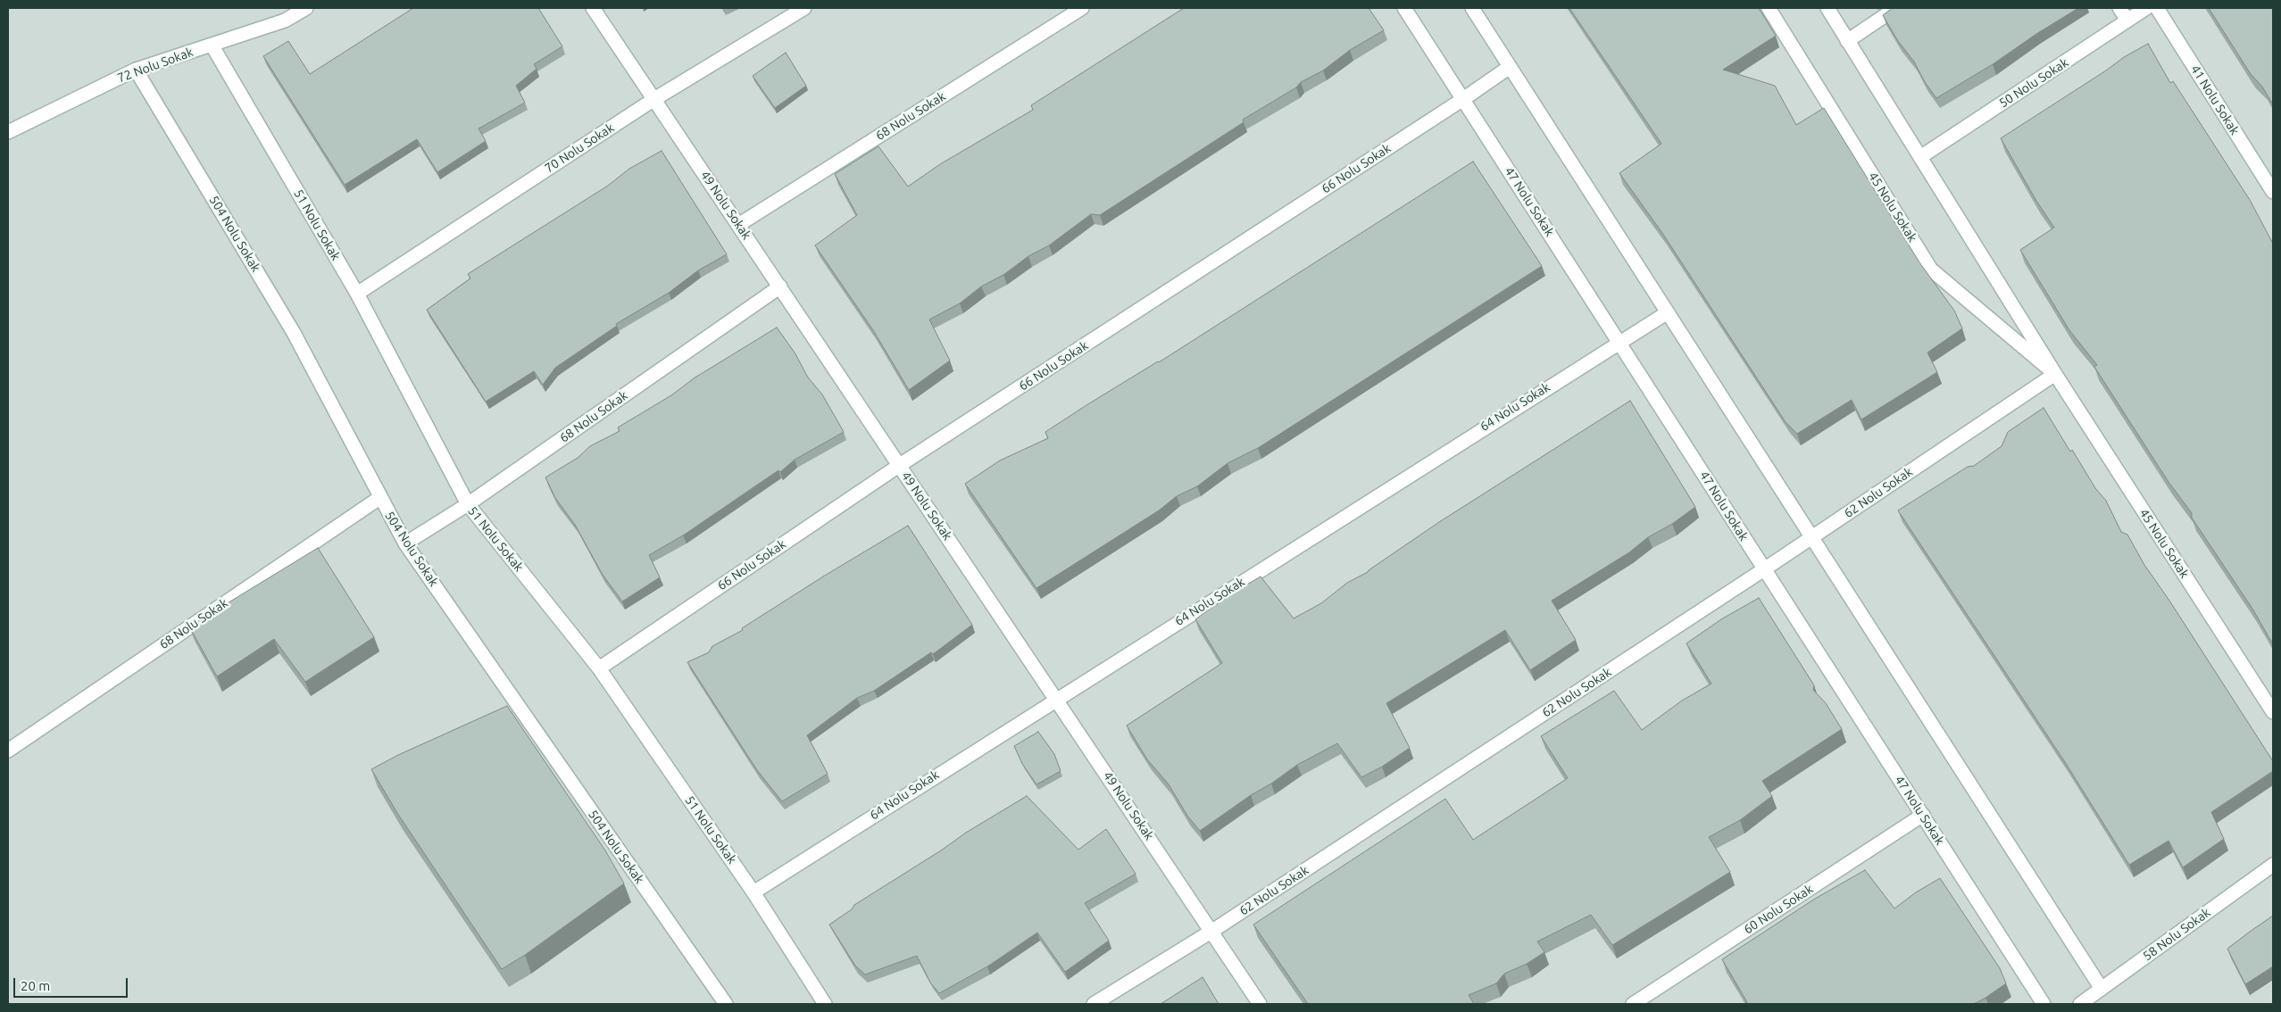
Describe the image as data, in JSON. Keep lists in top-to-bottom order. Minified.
{"streets":{"street":["72 Nolu Sokak","50 Nolu Sokak","41 Nolu Sokak","68 Nolu Sokak","70 Nolu Sokak","66 Nolu Sokak","47 Nolu Sokak","49 Nolu Sokak","45 Nolu Sokak","51 Nolu Sokak","504 Nolu Sokak","64 Nolu Sokak","62 Nolu Sokak","60 Nolu Sokak","58 Nolu Sokak"]},"crossings":[["72 Nolu Sokak","51 Nolu Sokak"],["72 Nolu Sokak","504 Nolu Sokak"],["50 Nolu Sokak","45 Nolu Sokak"],["68 Nolu Sokak","49 Nolu Sokak"],["68 Nolu Sokak","51 Nolu Sokak"],["68 Nolu Sokak","504 Nolu Sokak"],["70 Nolu Sokak","49 Nolu Sokak"],["70 Nolu Sokak","51 Nolu Sokak"],["66 Nolu Sokak","47 Nolu Sokak"],["66 Nolu Sokak","49 Nolu Sokak"],["66 Nolu Sokak","51 Nolu Sokak"],["47 Nolu Sokak","64 Nolu Sokak"],["47 Nolu Sokak","62 Nolu Sokak"],["47 Nolu Sokak","60 Nolu Sokak"],["49 Nolu Sokak","64 Nolu Sokak"],["49 Nolu Sokak","62 Nolu Sokak"],["45 Nolu Sokak","62 Nolu Sokak"],["51 Nolu Sokak","64 Nolu Sokak"]],"scale_bar":"20 m"}
